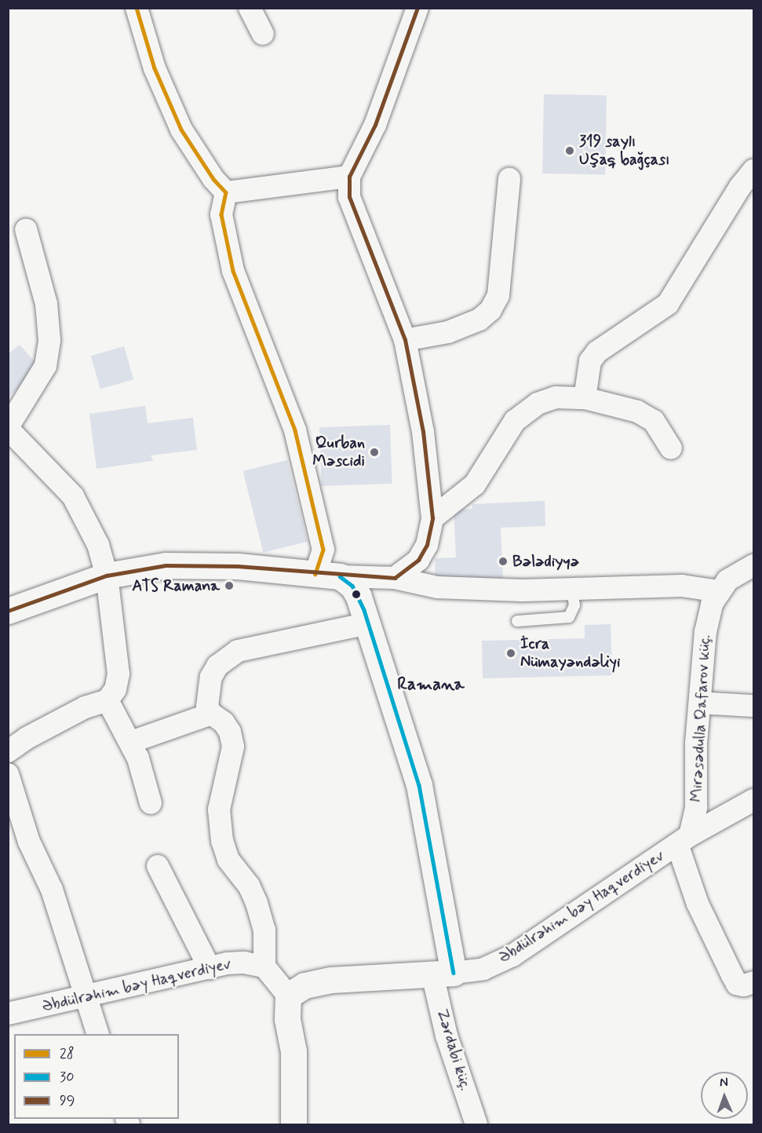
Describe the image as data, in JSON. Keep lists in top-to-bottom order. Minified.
{"streets":{"street":["Mirəsədulla Qafarov küç.","Əbdülrəhim bəy Haqverdiyev","Zərdabi küç."]},"crossings":[["Mirəsədulla Qafarov küç.","Əbdülrəhim bəy Haqverdiyev"],["Əbdülrəhim bəy Haqverdiyev","Zərdabi küç."]],"districts":["Ramana"],"places":["319 saylı Uşaq bağçası","Qurban Məscidi","Bələdiyyə","ATS Ramana","İcra Nümayəndəliyi"],"lines":["transit line 28","transit line 99","transit line 30"],"legend":["28","30","99"],"north":"top"}
